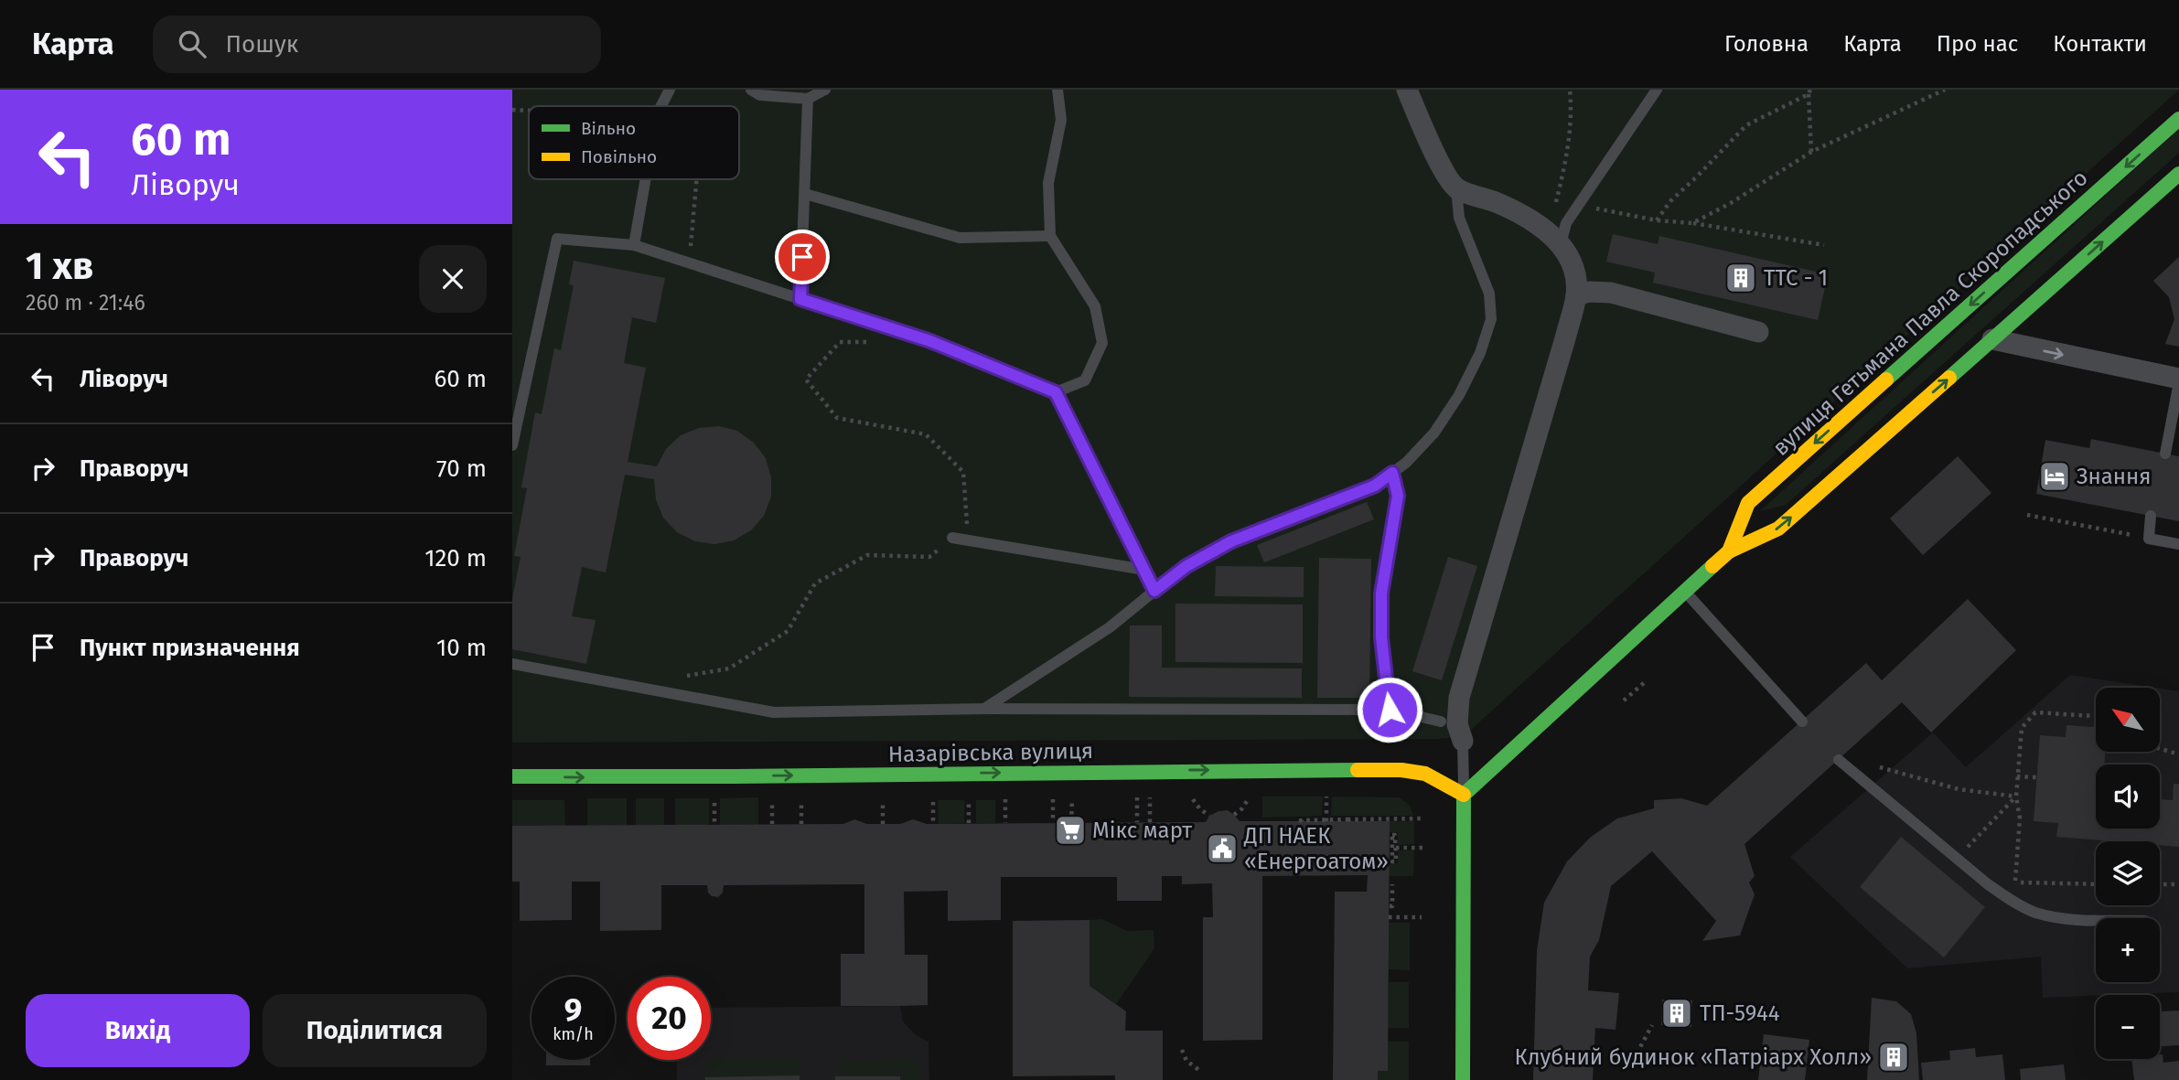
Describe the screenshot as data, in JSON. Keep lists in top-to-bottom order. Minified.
{"streets":{"main road":["вулиця Гетьмана Павла Скоропадського","Назарівська вулиця"]},"crossings":[["вулиця Гетьмана Павла Скоропадського","Назарівська вулиця"]],"one_way":["Назарівська вулиця"],"places":{"building":["ТТС - 1","ТП-5944","Клубний будинок «Патріарх Холл»"],"hotel":["Знання"],"supermarket":["Мікс март"],"public building":["ДП НАЕК «Енергоатом»"]},"legend":["Вільно","Повільно"],"north":"top left","page":{"header":"Карта","search":"Пошук","nav":["Головна","Карта","Про нас","Контакти"],"turn":["60 m","Ліворуч"],"heading":["1 хв","260 m · 21:46"],"list":[{"name":"Ліворуч","value":"60 m"},{"name":"Праворуч","value":"70 m"},{"name":"Праворуч","value":"120 m"},{"name":"Пункт призначення","value":"10 m"}],"map_buttons":["+","−"],"speed":"9 km/h","limit":"20","buttons":["Вихід","Поділитися"]}}
